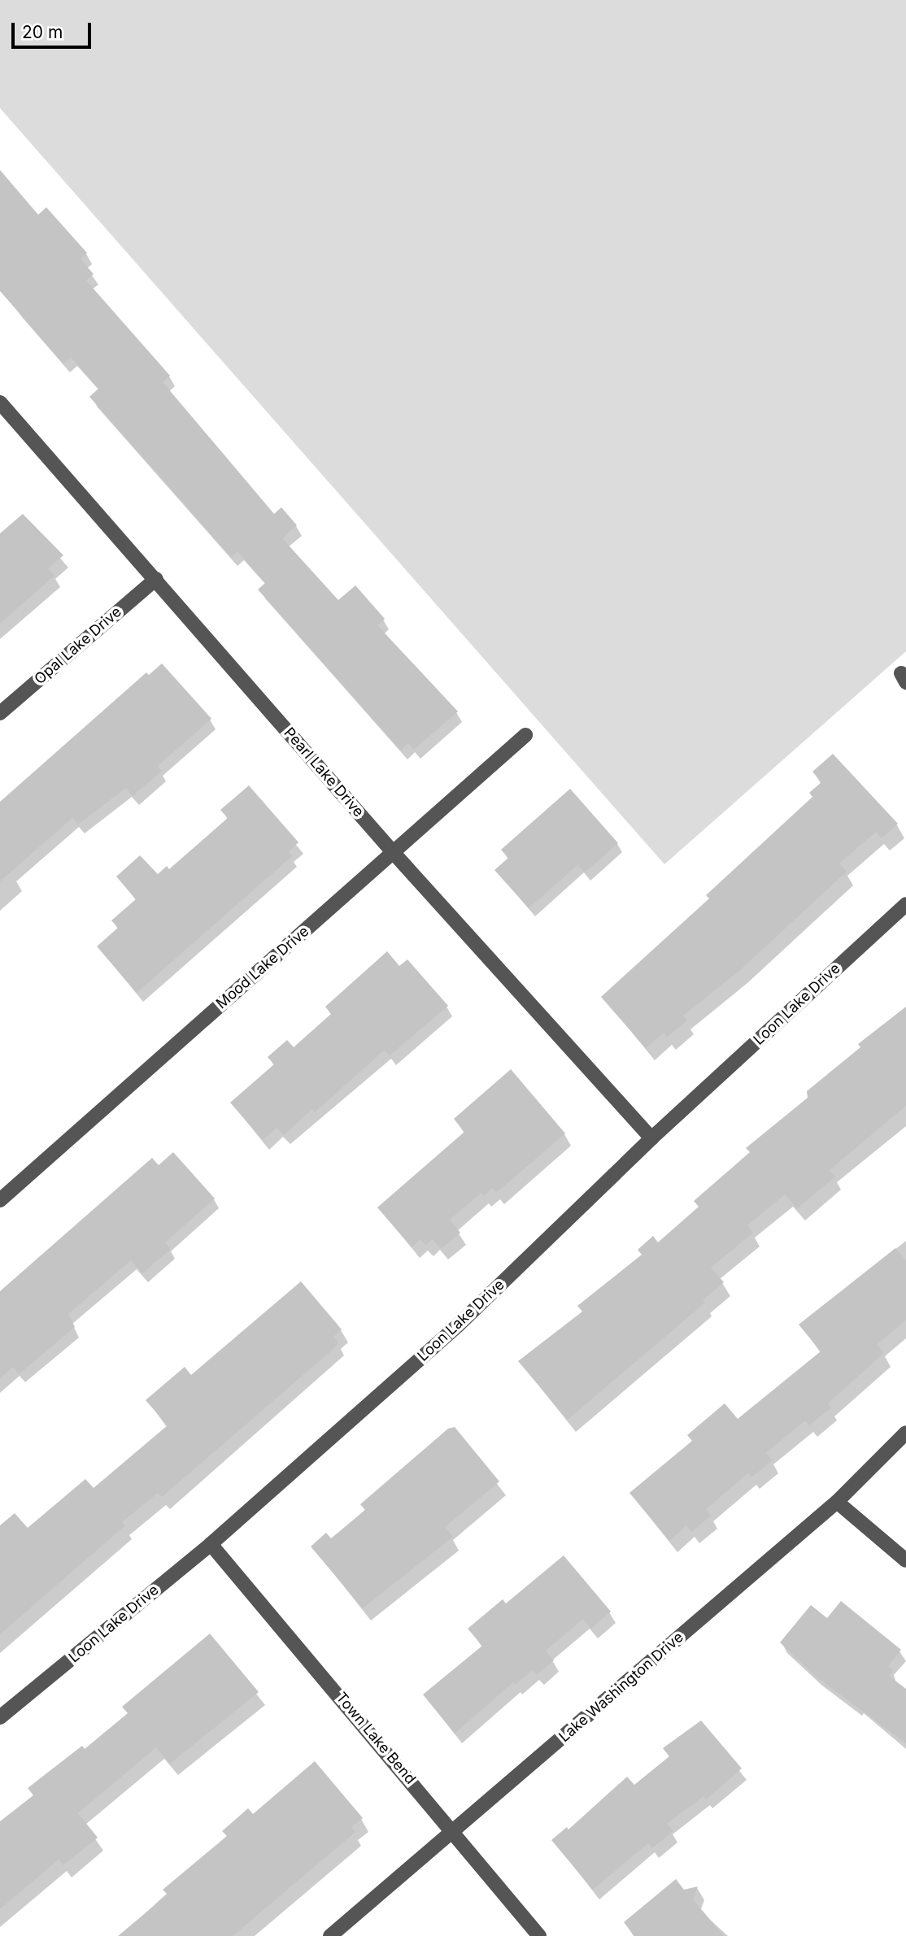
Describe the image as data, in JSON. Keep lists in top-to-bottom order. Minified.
{"streets":{"street":["Opal Lake Drive","Pearl Lake Drive","Mood Lake Drive","Loon Lake Drive","Lake Washington Drive","Town Lake Bend"]},"crossings":[["Opal Lake Drive","Pearl Lake Drive"],["Pearl Lake Drive","Mood Lake Drive"],["Pearl Lake Drive","Loon Lake Drive"],["Loon Lake Drive","Town Lake Bend"],["Lake Washington Drive","Town Lake Bend"]],"scale_bar":"20 m"}
